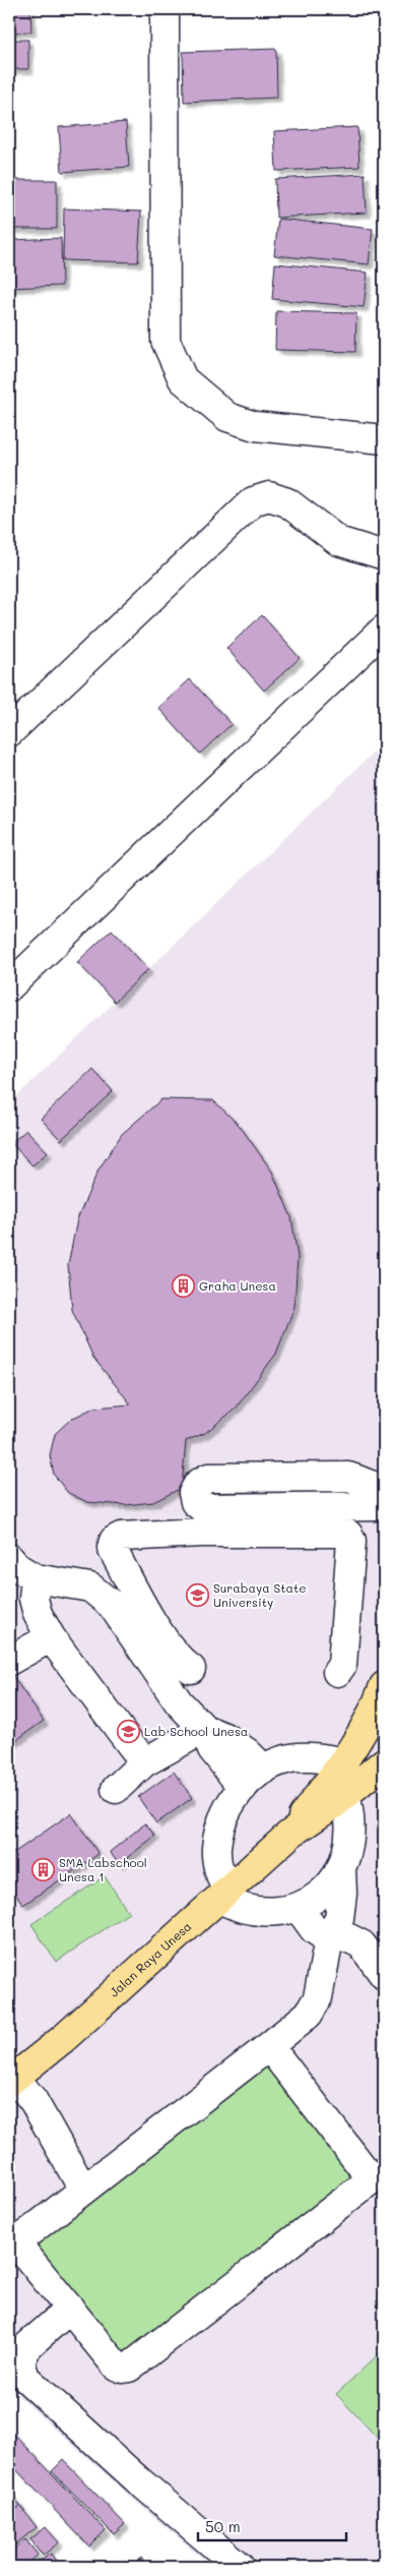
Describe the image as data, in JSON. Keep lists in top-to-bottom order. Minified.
{"streets":{"main road":["Jalan Raya Unesa"]},"places":{"building":["Graha Unesa","SMA Labschool Unesa 1"],"school or university":["Surabaya State University","Lab School Unesa"]},"scale_bar":"50 m"}
